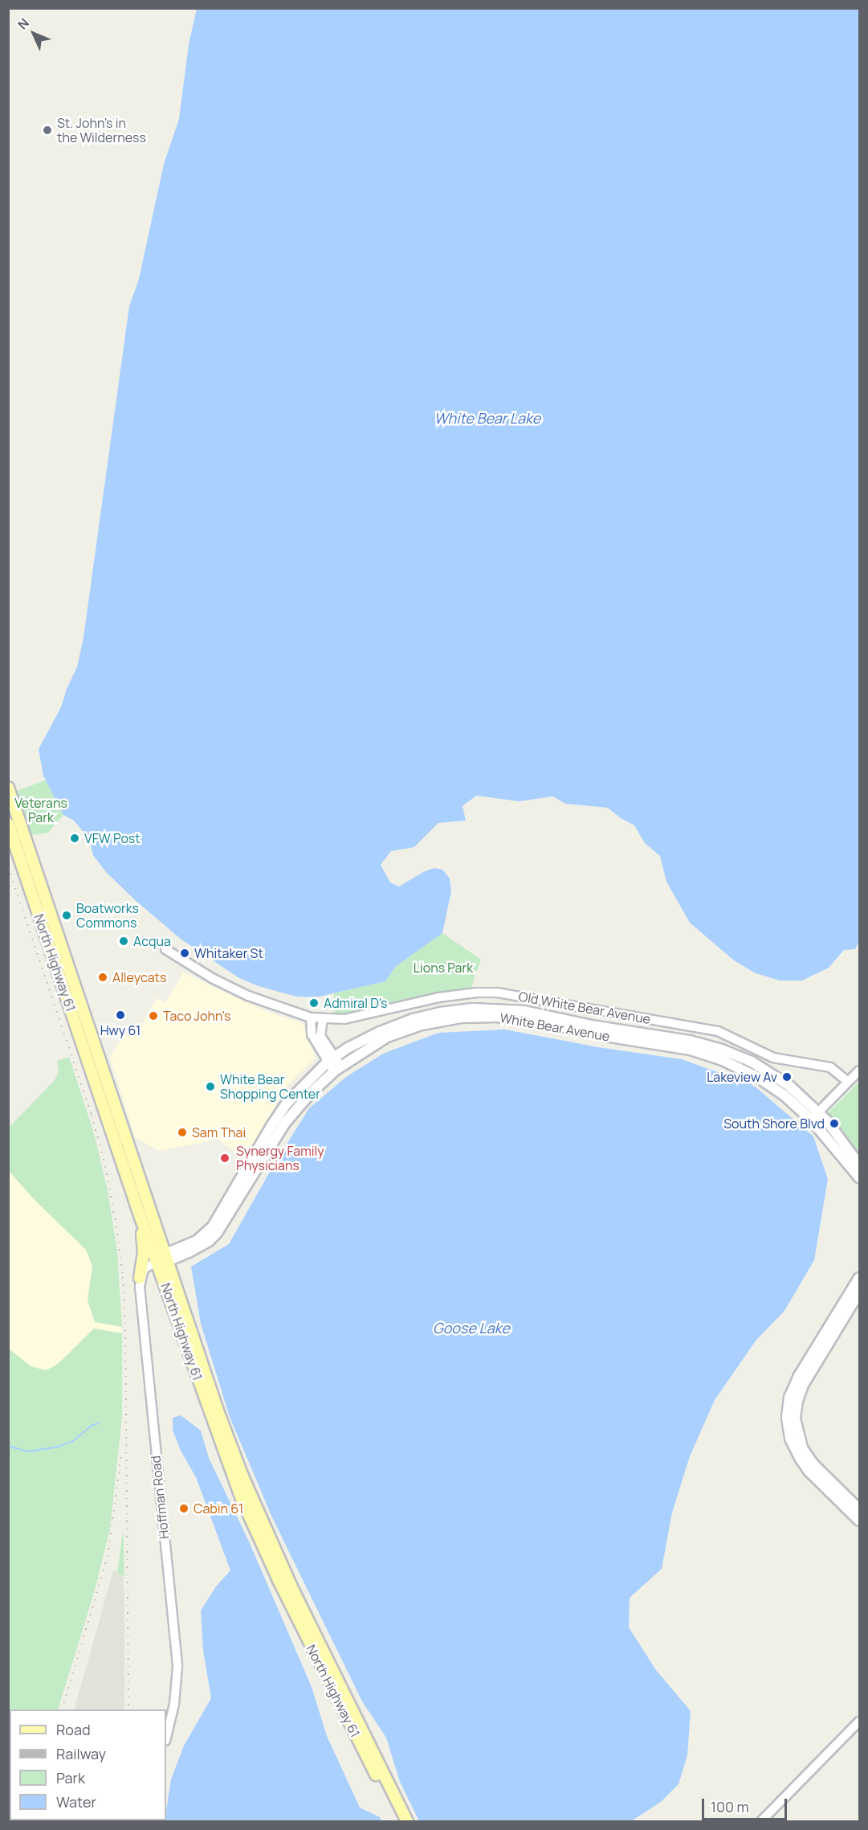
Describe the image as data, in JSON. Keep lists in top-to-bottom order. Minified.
{"streets":{"main road":["North Highway 61","White Bear Avenue"],"street":["Old White Bear Avenue","Hoffman Road"]},"crossings":[["North Highway 61","White Bear Avenue"]],"water":["White Bear Lake","Goose Lake"],"parks":["Veterans Park","Lions Park"],"places":["St. John's in the Wilderness","VFW Post","Boatworks Commons","Acqua","Whitaker St","Alleycats","Admiral D's","Hwy 61","Taco John's","Lakeview Av","White Bear Shopping Center","South Shore Blvd","Sam Thai","Synergy Family Physicians","Cabin 61"],"legend":["Road","Railway","Park","Water"],"scale_bar":"100 m","north":"top left"}
